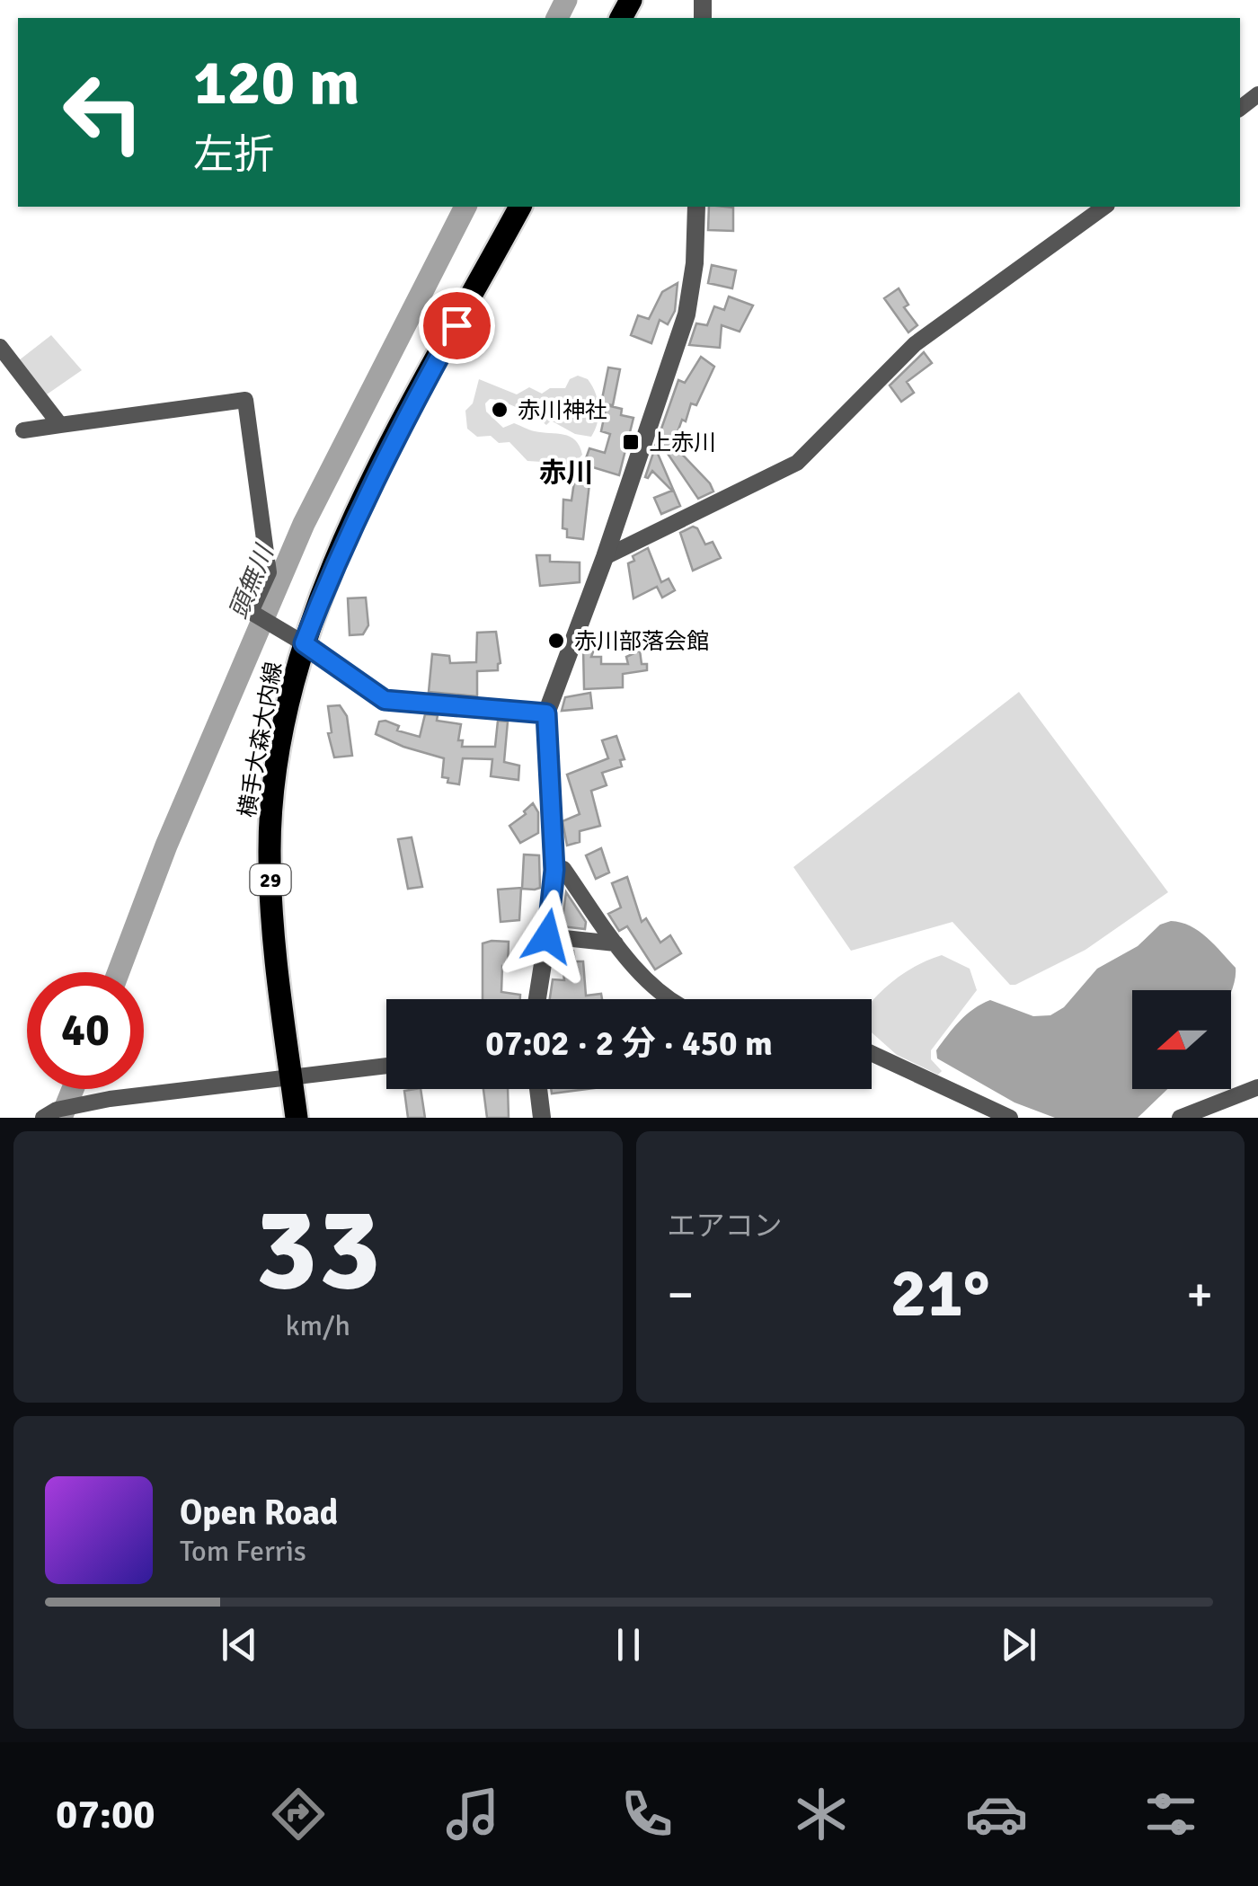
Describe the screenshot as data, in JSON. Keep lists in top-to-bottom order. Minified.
{"streets":{"main road":["横手大森大内線","29"]},"districts":["赤川"],"water":["頭無川"],"places":{"other":["赤川神社","赤川部落会館"],"transit":["上赤川"]},"north":"left","page":{"turn":["120 m","左折"],"limit":"40","trip":"07:02 · 2 分 · 450 m","tile":[["33","km/h"],"エアコン"],"heat":["−","21°","+"],"song":["Open Road","Tom Ferris"],"tabs":"07:00"}}
